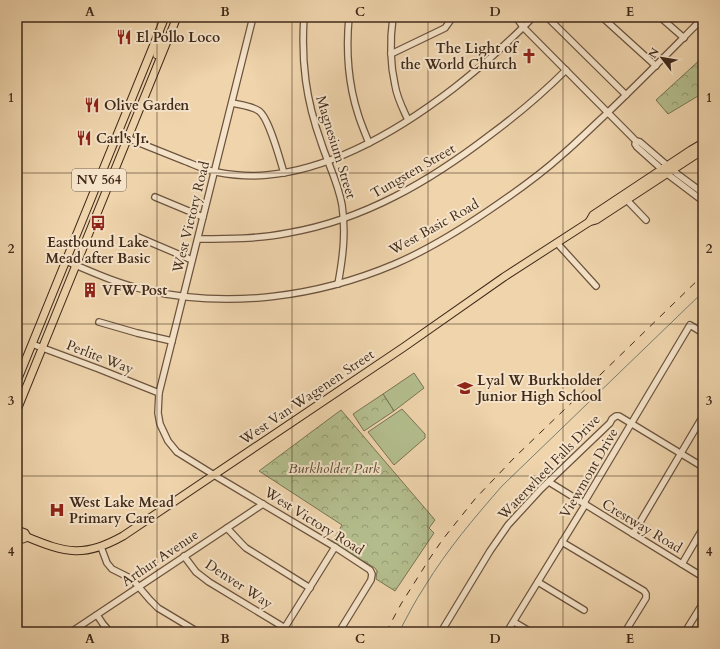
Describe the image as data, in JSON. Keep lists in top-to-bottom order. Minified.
{"streets":{"main road":["NV 564","West Van Wagenen Street"],"street":["Magnesium Street","Tungsten Street","West Victory Road","West Basic Road","Perlite Way","Waterwheel Falls Drive","Viewmont Drive","Crestway Road","Arthur Avenue","Denver Way"]},"crossings":[["Magnesium Street","Tungsten Street"],["Magnesium Street","West Basic Road"],["Tungsten Street","West Victory Road"],["NV 564","West Basic Road"],["NV 564","Perlite Way"],["West Victory Road","West Basic Road"],["West Victory Road","Perlite Way"],["West Victory Road","West Van Wagenen Street"],["West Victory Road","Arthur Avenue"],["Waterwheel Falls Drive","Viewmont Drive"],["Waterwheel Falls Drive","Crestway Road"],["Viewmont Drive","Crestway Road"],["Arthur Avenue","Denver Way"]],"parks":["Burkholder Park"],"places":{"restaurant":["El Pollo Loco","Olive Garden","Carl's Jr."],"church":["The Light of the World Church"],"bus stop":["Eastbound Lake Mead after Basic"],"building":["VFW Post"],"school or university":["Lyal W Burkholder Junior High School"],"hospital":["West Lake Mead Primary Care"]},"north":"top left","grid":{"columns":["A","B","C","D","E"],"rows":["1","2","3","4"]}}
